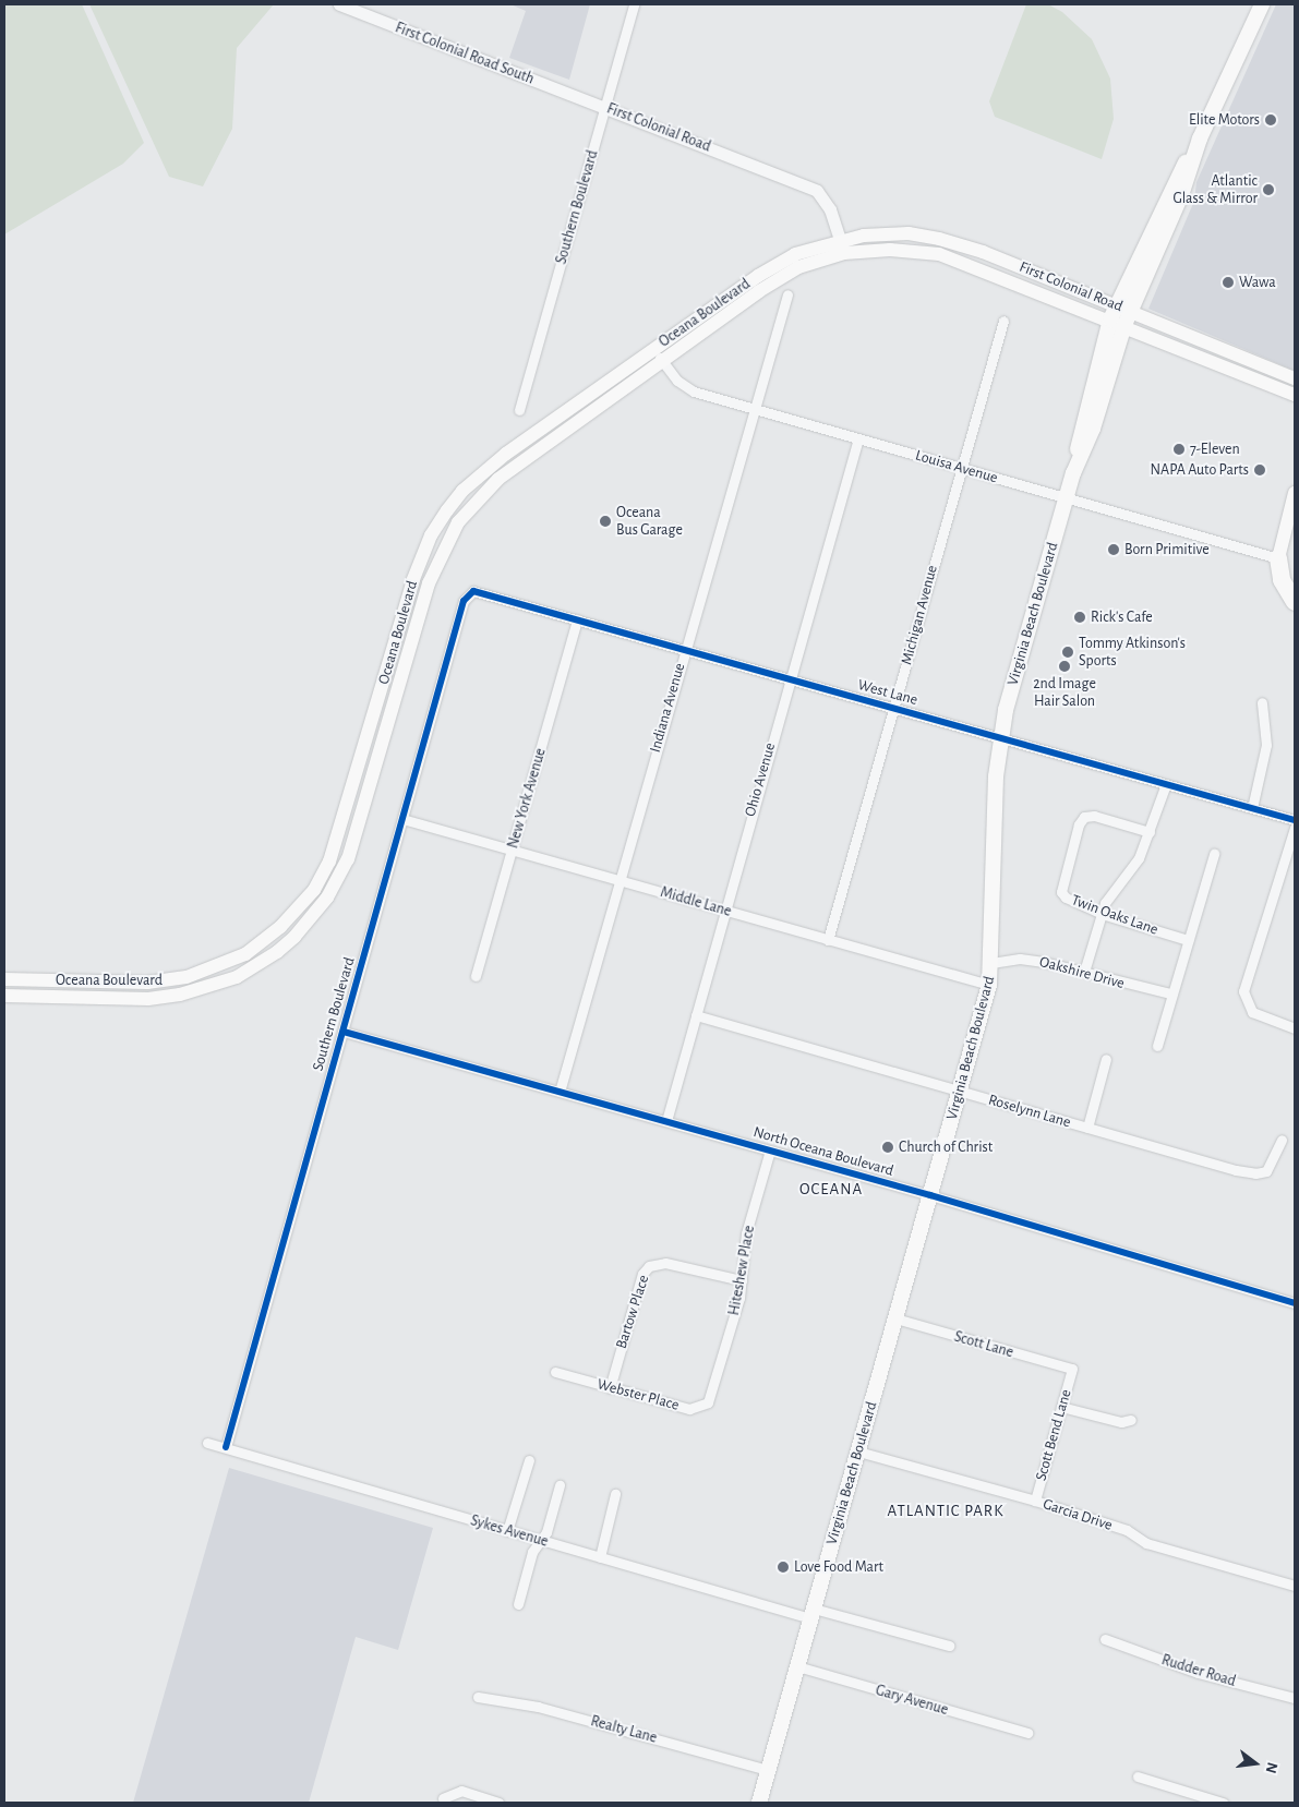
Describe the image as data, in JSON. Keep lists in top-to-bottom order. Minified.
{"streets":{"main road":["First Colonial Road","Oceana Boulevard","Virginia Beach Boulevard"],"street":["First Colonial Road South","Southern Boulevard","Louisa Avenue","Michigan Avenue","West Lane","Indiana Avenue","Ohio Avenue","New York Avenue","Middle Lane","Twin Oaks Lane","Oakshire Drive","Roselynn Lane","North Oceana Boulevard","Hiteshew Place","Bartow Place","Scott Lane","Webster Place","Scott Bend Lane","Garcia Drive","Sykes Avenue","Rudder Road","Gary Avenue","Realty Lane"]},"crossings":[["First Colonial Road South","First Colonial Road"],["First Colonial Road","Southern Boulevard"],["First Colonial Road","Oceana Boulevard"],["First Colonial Road","Virginia Beach Boulevard"],["Southern Boulevard","West Lane"],["Southern Boulevard","Middle Lane"],["Southern Boulevard","North Oceana Boulevard"],["Southern Boulevard","Sykes Avenue"],["Oceana Boulevard","Louisa Avenue"],["Louisa Avenue","Virginia Beach Boulevard"],["Louisa Avenue","Michigan Avenue"],["Louisa Avenue","Indiana Avenue"],["Louisa Avenue","Ohio Avenue"],["Virginia Beach Boulevard","West Lane"],["Virginia Beach Boulevard","Middle Lane"],["Virginia Beach Boulevard","Oakshire Drive"],["Virginia Beach Boulevard","Roselynn Lane"],["Virginia Beach Boulevard","North Oceana Boulevard"],["Virginia Beach Boulevard","Scott Lane"],["Virginia Beach Boulevard","Garcia Drive"],["Virginia Beach Boulevard","Sykes Avenue"],["Virginia Beach Boulevard","Gary Avenue"],["Virginia Beach Boulevard","Realty Lane"],["Michigan Avenue","West Lane"],["Michigan Avenue","Middle Lane"],["West Lane","Indiana Avenue"],["West Lane","Ohio Avenue"],["West Lane","New York Avenue"],["Indiana Avenue","Middle Lane"],["Indiana Avenue","North Oceana Boulevard"],["Ohio Avenue","Middle Lane"],["Ohio Avenue","Roselynn Lane"],["Ohio Avenue","North Oceana Boulevard"],["New York Avenue","Middle Lane"],["North Oceana Boulevard","Hiteshew Place"],["Hiteshew Place","Bartow Place"],["Hiteshew Place","Webster Place"],["Bartow Place","Webster Place"],["Scott Lane","Scott Bend Lane"],["Scott Bend Lane","Garcia Drive"]],"districts":["OCEANA","ATLANTIC PARK"],"places":["Elite Motors","Atlantic Glass & Mirror","Wawa","7-Eleven","NAPA Auto Parts","Oceana Bus Garage","Born Primitive","Rick's Cafe","Tommy Atkinson's Sports","2nd Image Hair Salon","Church of Christ","Love Food Mart"],"north":"right"}
